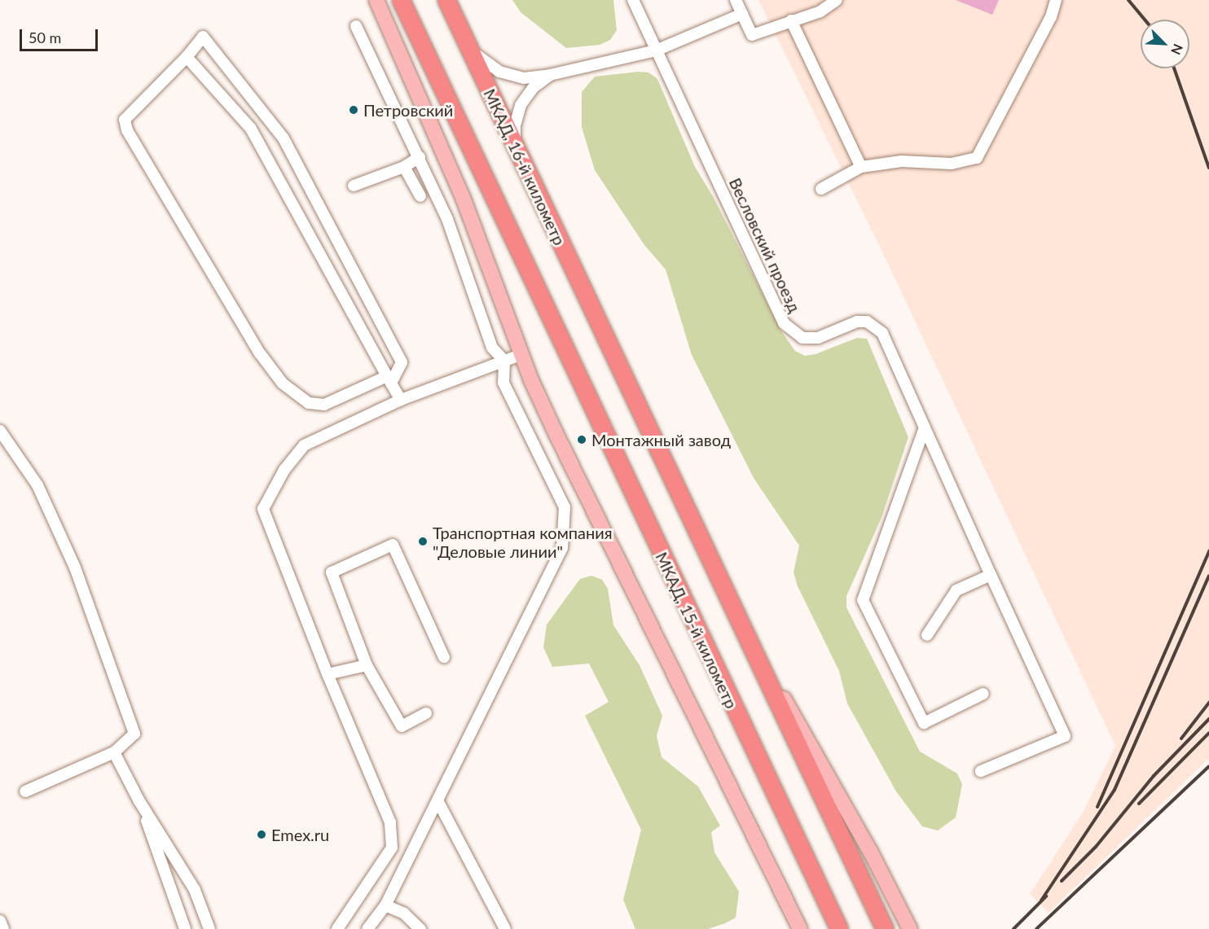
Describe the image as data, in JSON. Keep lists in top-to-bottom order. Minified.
{"streets":{"highway":["МКАД, 16-й километр","МКАД, 15-й километр"],"street":["Весловский проезд"]},"places":["Петровский","Монтажный завод","Транспортная компания \"Деловые линии\"","Emex.ru"],"scale_bar":"50 m","north":"bottom right"}
